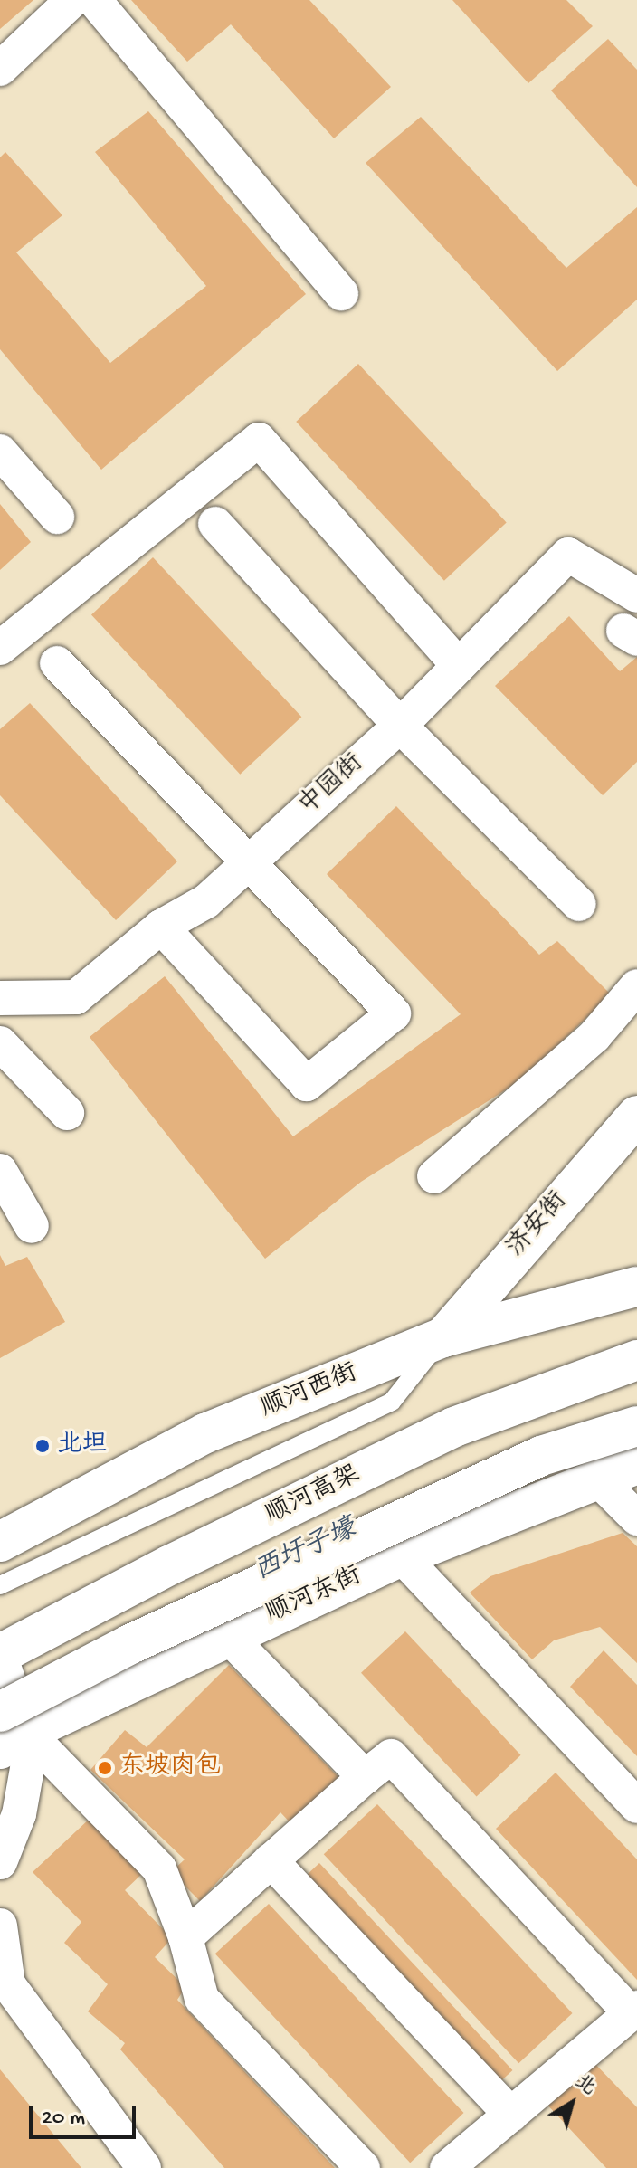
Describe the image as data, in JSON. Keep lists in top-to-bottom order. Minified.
{"streets":{"main road":["济安街","顺河西街","顺河高架","顺河东街"],"street":["中园街"]},"crossings":[["济安街","顺河西街"]],"water":["西圩子壕"],"places":["北坦","东坡肉包"],"scale_bar":"20 m","north":"top right"}
